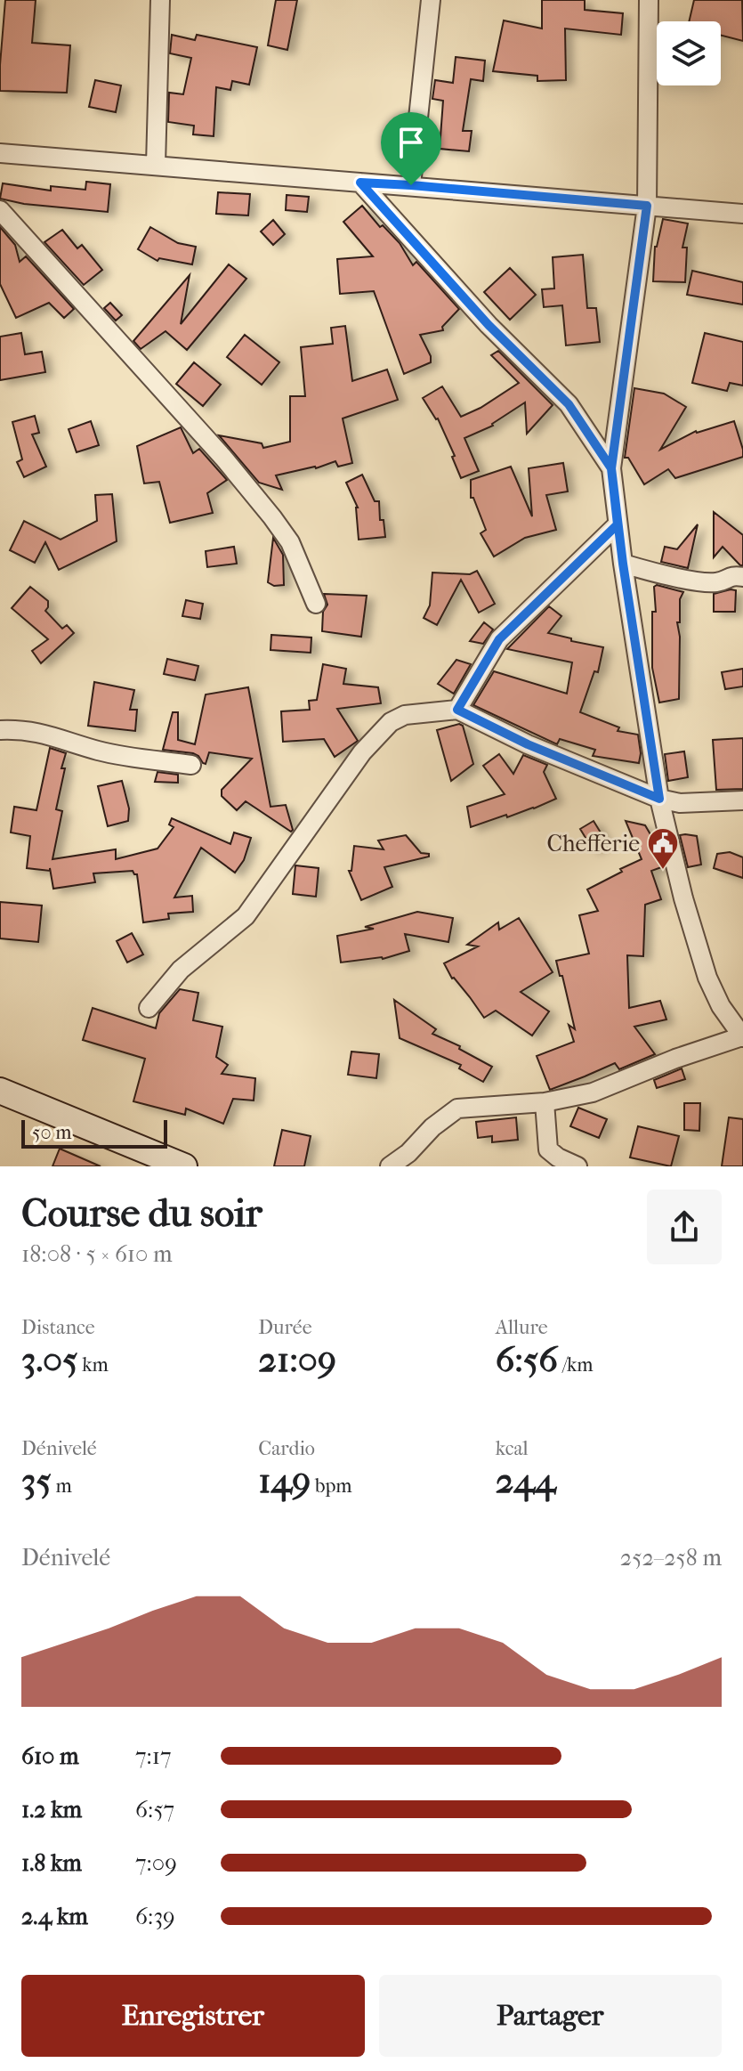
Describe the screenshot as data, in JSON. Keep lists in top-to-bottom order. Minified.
{"places":{"public building":["Chefferie"]},"scale_bar":"50 m","page":{"scale":"50 m","heading":["Course du soir","18:08 · 5 × 610 m"],"stats":[["Distance","3.05 km"],["Durée","21:09"],["Allure","6:56 /km"],["Dénivelé","35 m"],["Cardio","149 bpm"],["kcal","244"]],"chart":["Dénivelé","252–258 m"],"list":[{"name":"610 m","note":"7:17"},{"name":"1.2 km","note":"6:57"},{"name":"1.8 km","note":"7:09"},{"name":"2.4 km","note":"6:39"}],"buttons":["Enregistrer","Partager"]}}
